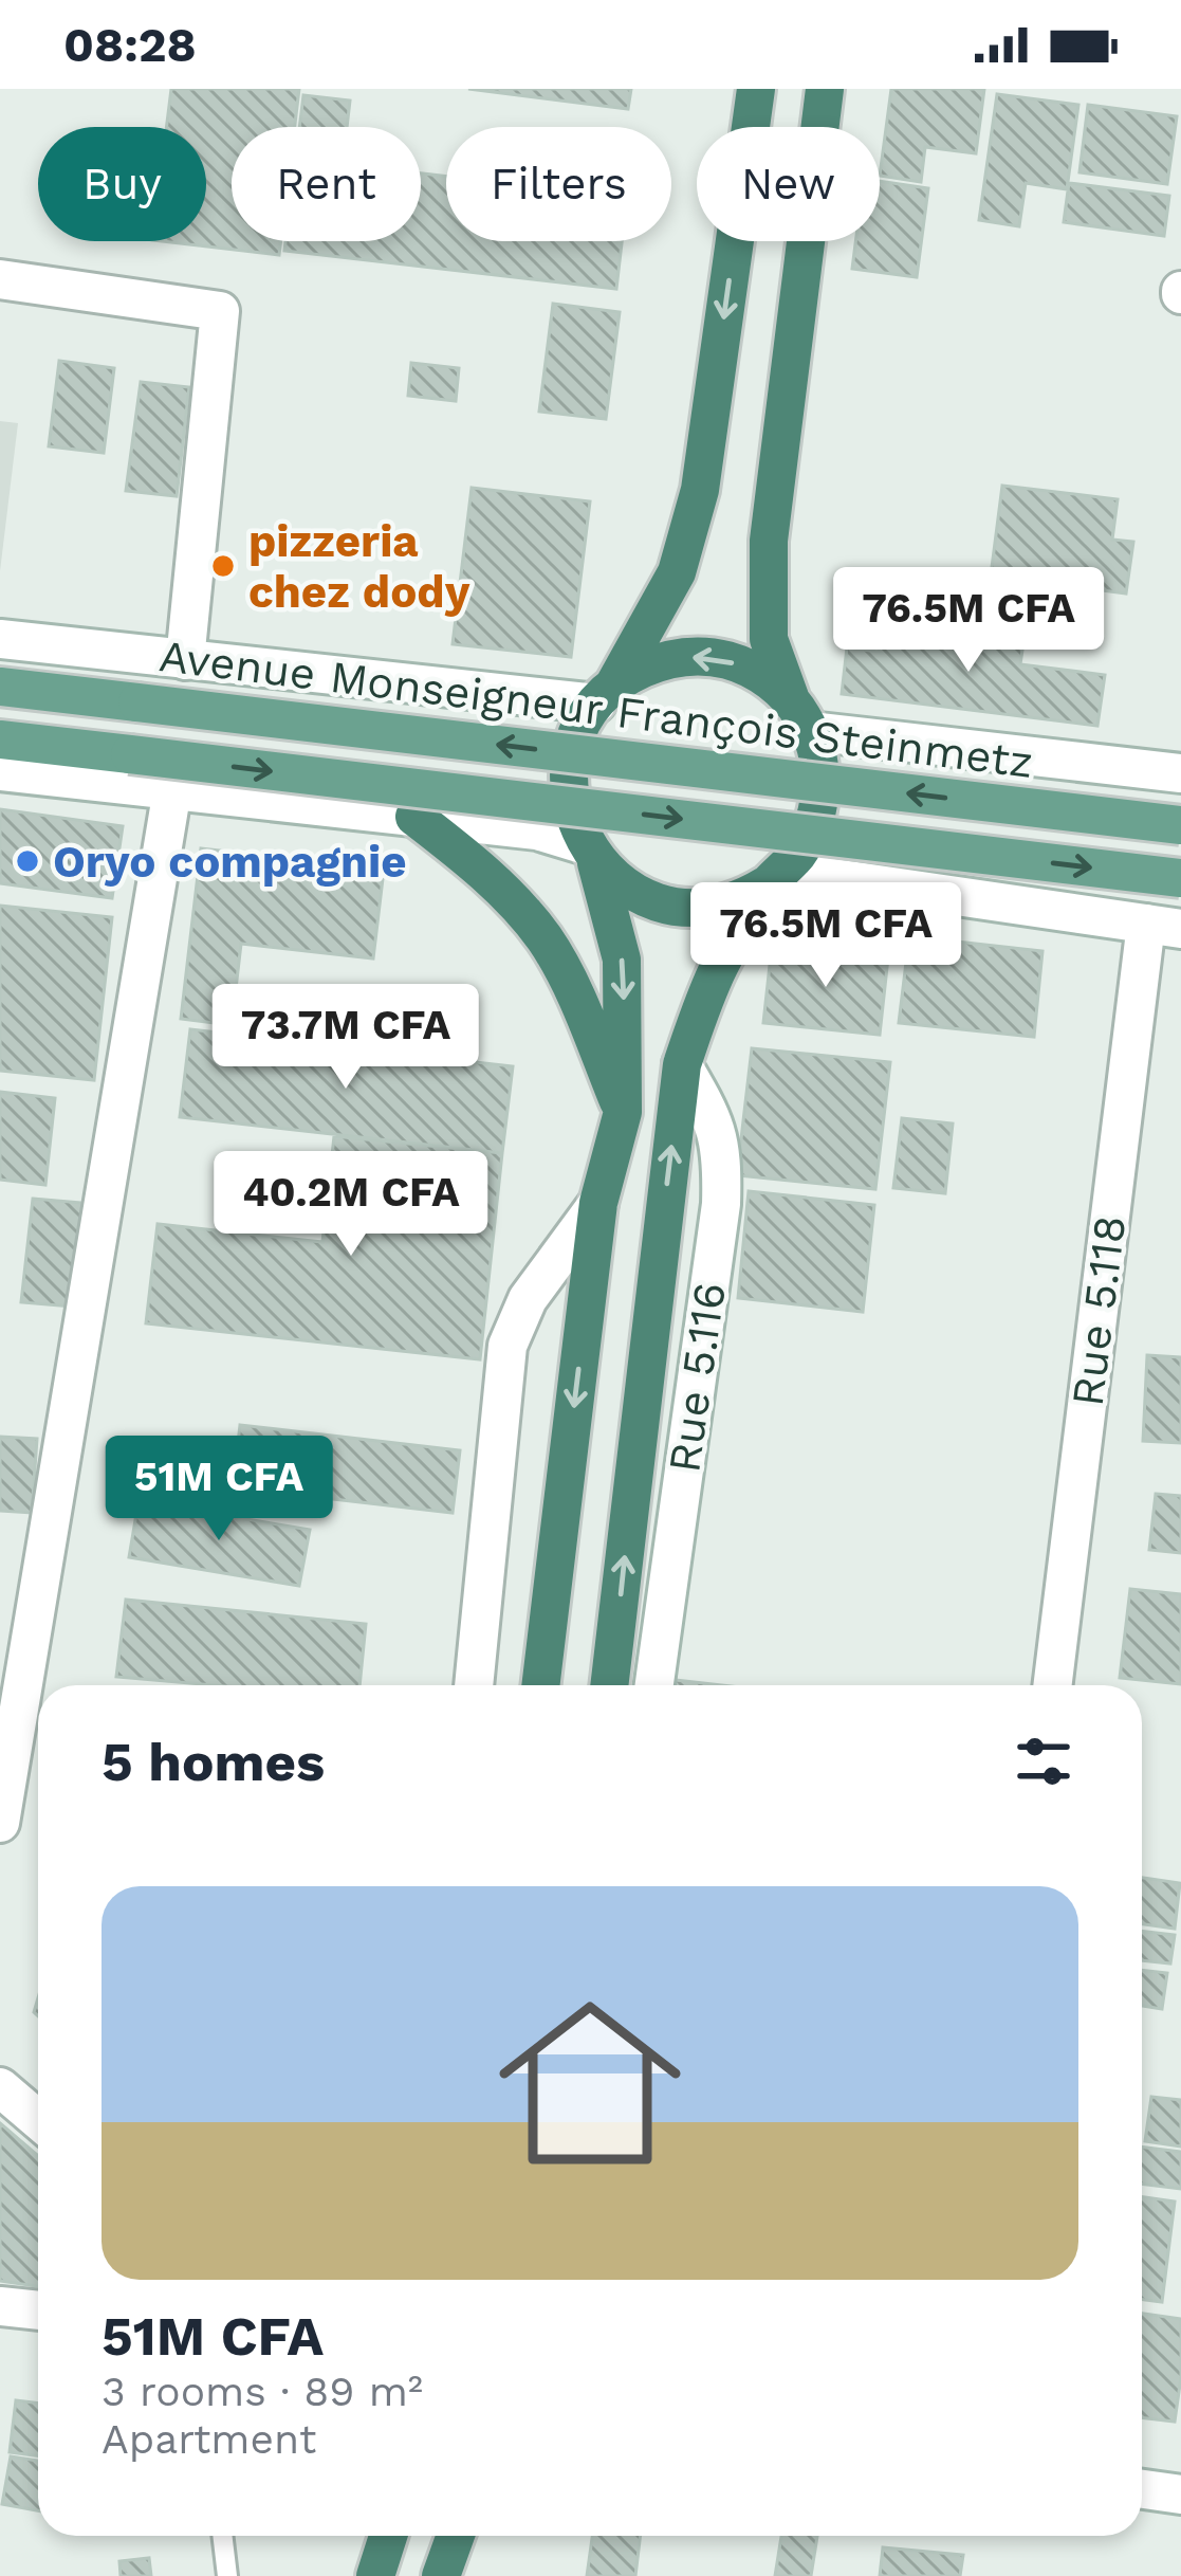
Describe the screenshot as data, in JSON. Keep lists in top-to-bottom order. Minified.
{"streets":{"main road":["Avenue Monseigneur François Steinmetz"],"street":["Rue 5.118","Rue 5.116"]},"places":["pizzeria chez dody","Oryo compagnie"],"page":{"status":"08:28","chip":["Buy","Rent","Filters","New"],"price":["76.5M CFA","76.5M CFA","73.7M CFA","40.2M CFA","51M CFA"],"heading":"5 homes","list":[{"name":"51M CFA","note":"3 rooms · 89 m² · Apartment"}]}}
